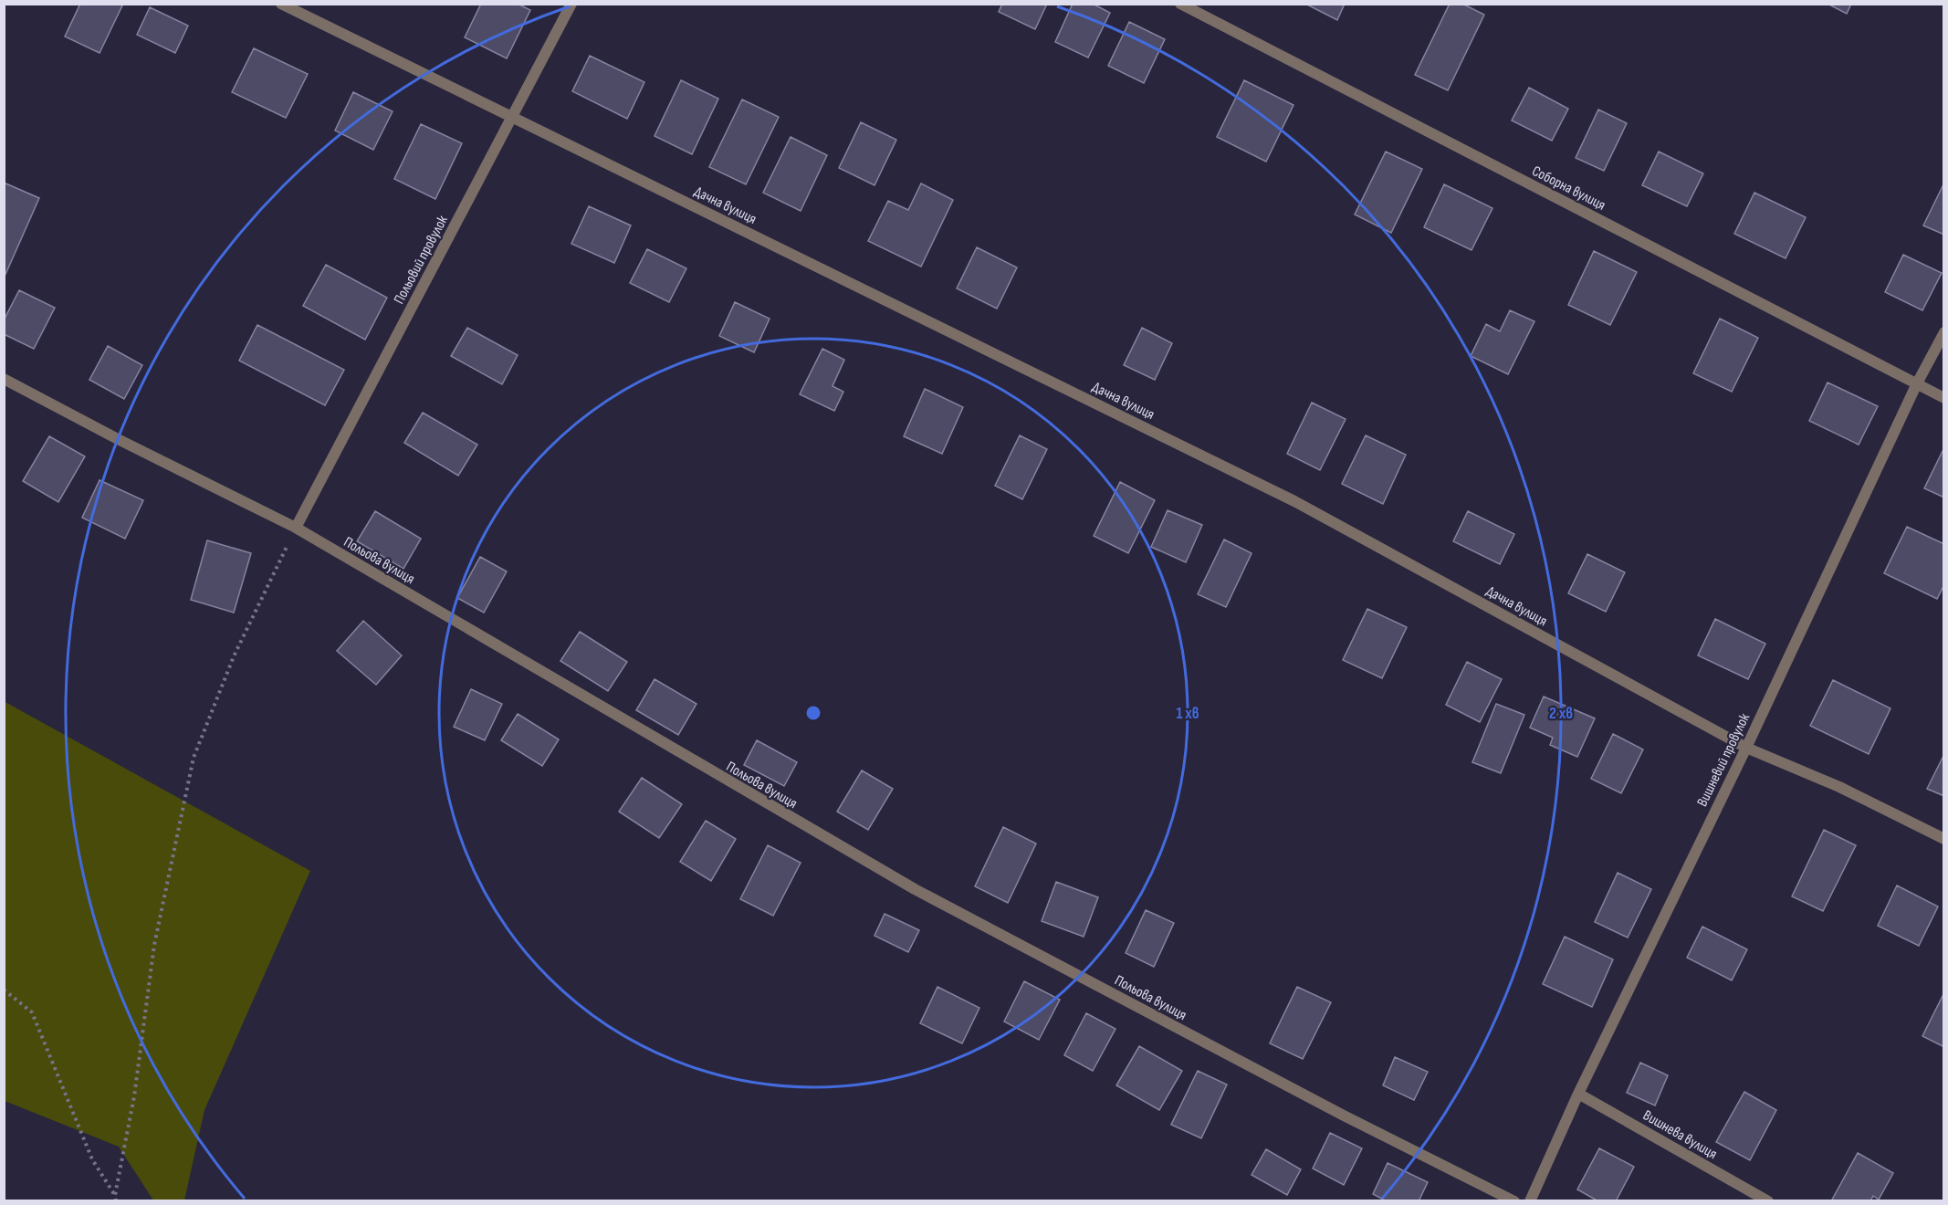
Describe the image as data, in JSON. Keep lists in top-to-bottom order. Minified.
{"streets":{"street":["Соборна вулиця","Дачна вулиця","Польовий провулок","Польова вулиця","Вишневий провулок","Вишнева вулиця"]},"crossings":[["Соборна вулиця","Вишневий провулок"],["Дачна вулиця","Польовий провулок"],["Дачна вулиця","Вишневий провулок"],["Польовий провулок","Польова вулиця"],["Вишневий провулок","Вишнева вулиця"]],"rings":["1 хв","2 хв"]}
